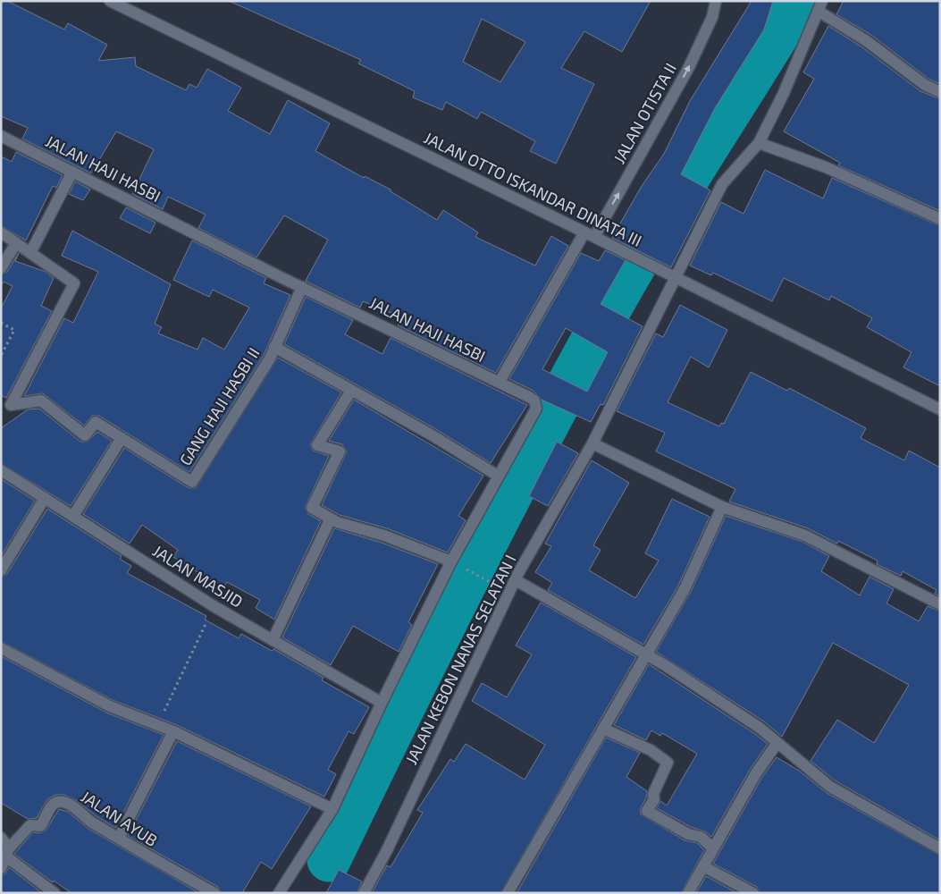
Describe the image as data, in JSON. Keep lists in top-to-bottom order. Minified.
{"streets":{"street":["JALAN OTISTA II","JALAN HAJI HASBI","JALAN OTTO ISKANDAR DINATA III","GANG HAJI HASBI II","JALAN MASJID","JALAN KEBON NANAS SELATAN I","JALAN AYUB"]},"crossings":[["JALAN OTISTA II","JALAN HAJI HASBI"],["JALAN OTISTA II","JALAN OTTO ISKANDAR DINATA III"],["JALAN HAJI HASBI","GANG HAJI HASBI II"],["JALAN HAJI HASBI","JALAN MASJID"],["JALAN OTTO ISKANDAR DINATA III","JALAN KEBON NANAS SELATAN I"]],"one_way":["JALAN OTISTA II"]}
